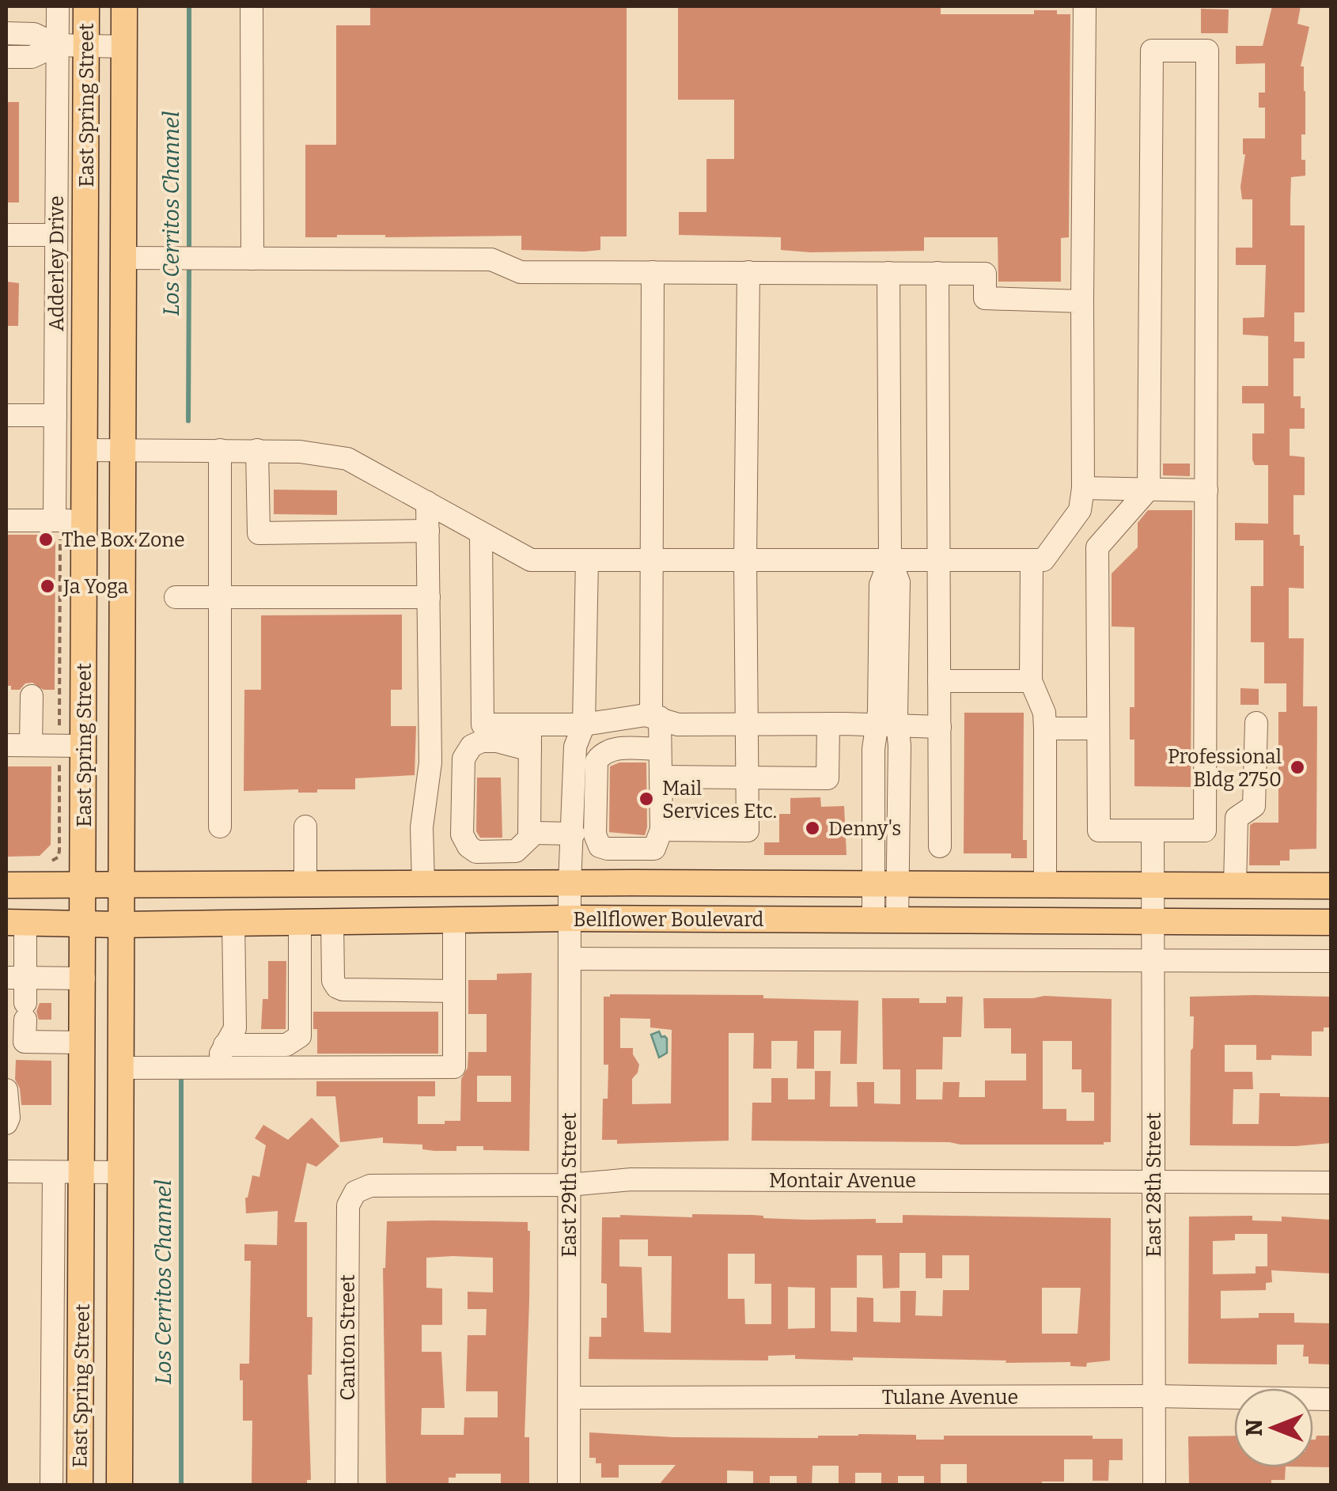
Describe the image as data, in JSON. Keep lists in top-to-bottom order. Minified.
{"streets":{"main road":["East Spring Street","Bellflower Boulevard"],"street":["Adderley Drive","Montair Avenue","East 29th Street","East 28th Street","Canton Street","Tulane Avenue"]},"crossings":[["East Spring Street","Adderley Drive"],["East Spring Street","Bellflower Boulevard"],["Bellflower Boulevard","East 29th Street"],["Bellflower Boulevard","East 28th Street"],["Montair Avenue","East 29th Street"],["Montair Avenue","East 28th Street"],["Montair Avenue","Canton Street"],["East 29th Street","Tulane Avenue"],["East 28th Street","Tulane Avenue"]],"water":["Los Cerritos Channel"],"places":["The Box Zone","Ja Yoga","Professional Bldg 2750","Mail Services Etc.","Denny's"],"north":"left"}
